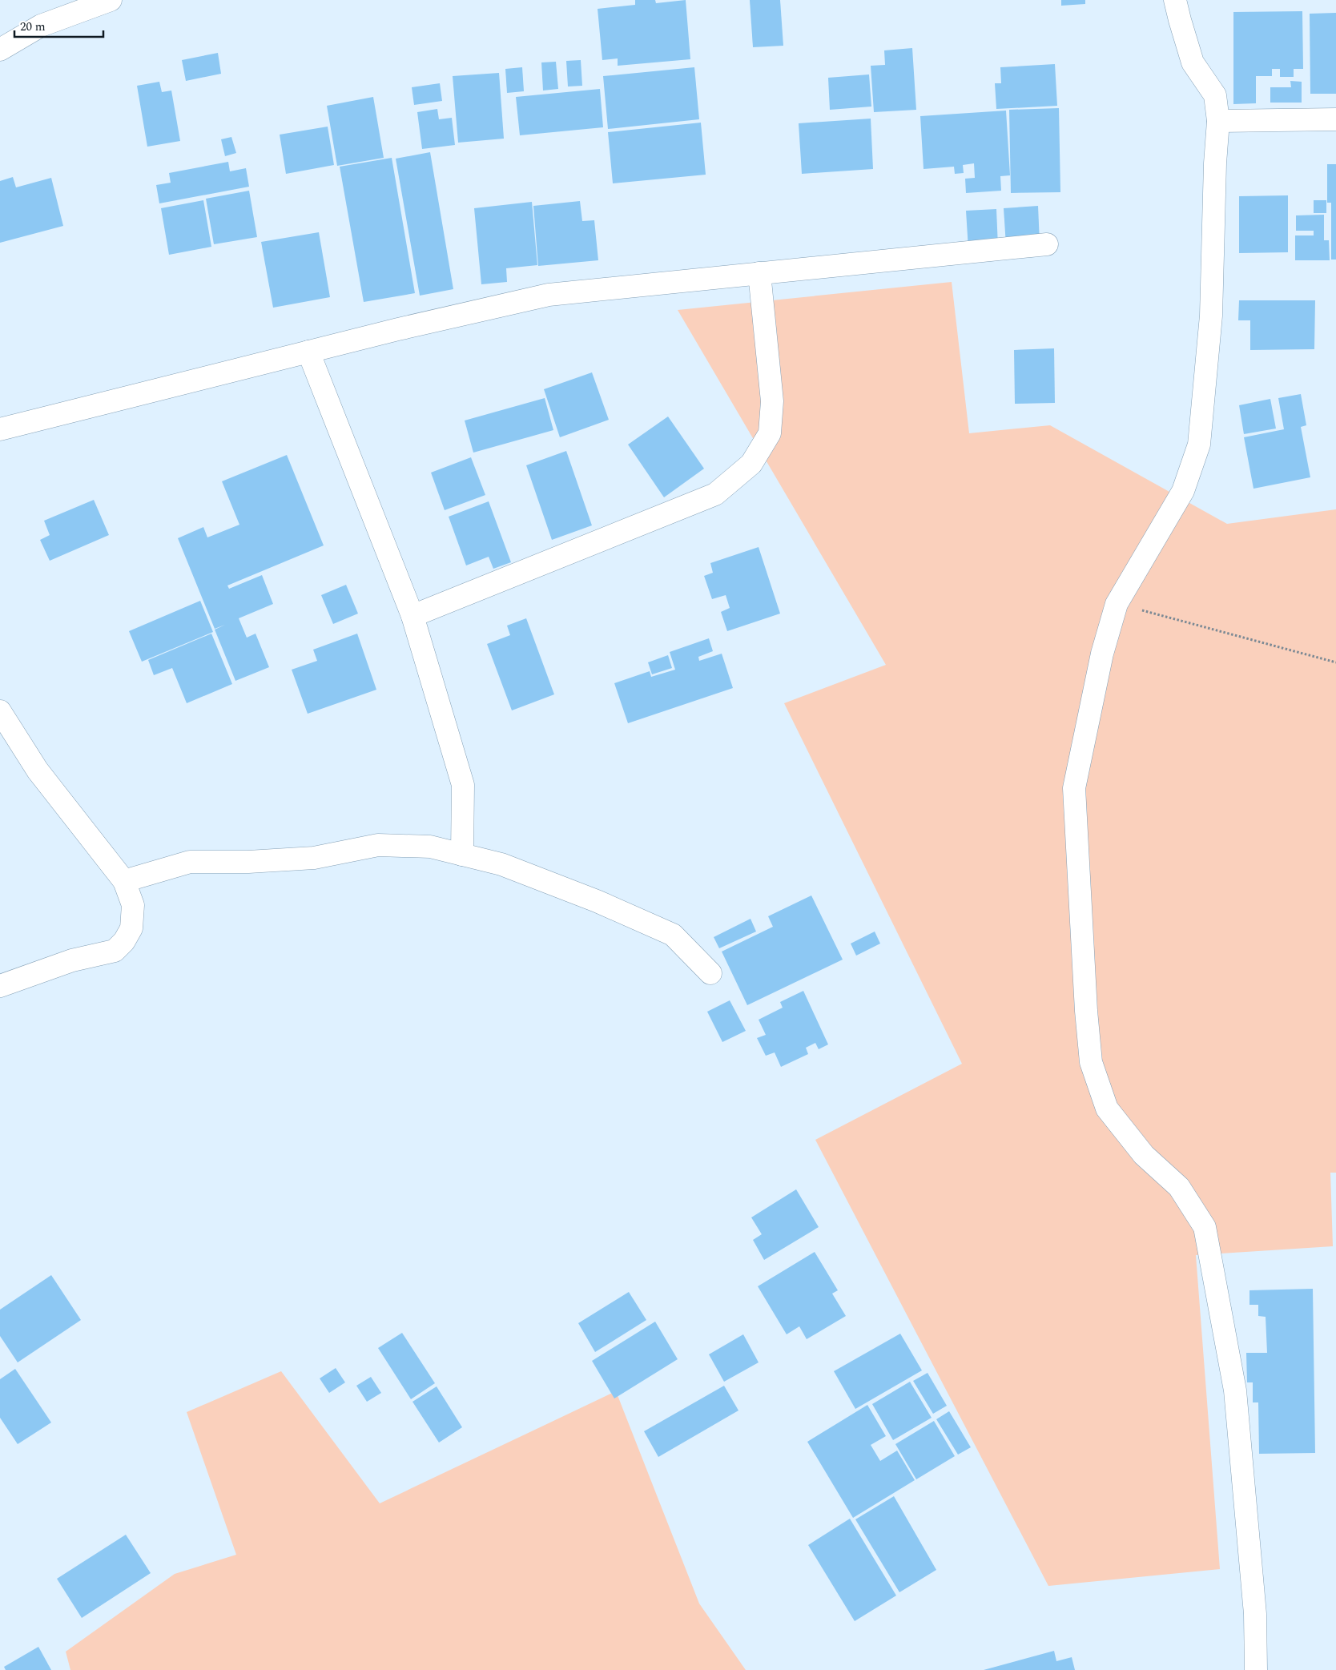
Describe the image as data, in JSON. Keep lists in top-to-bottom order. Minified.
{"scale_bar":"20 m"}
